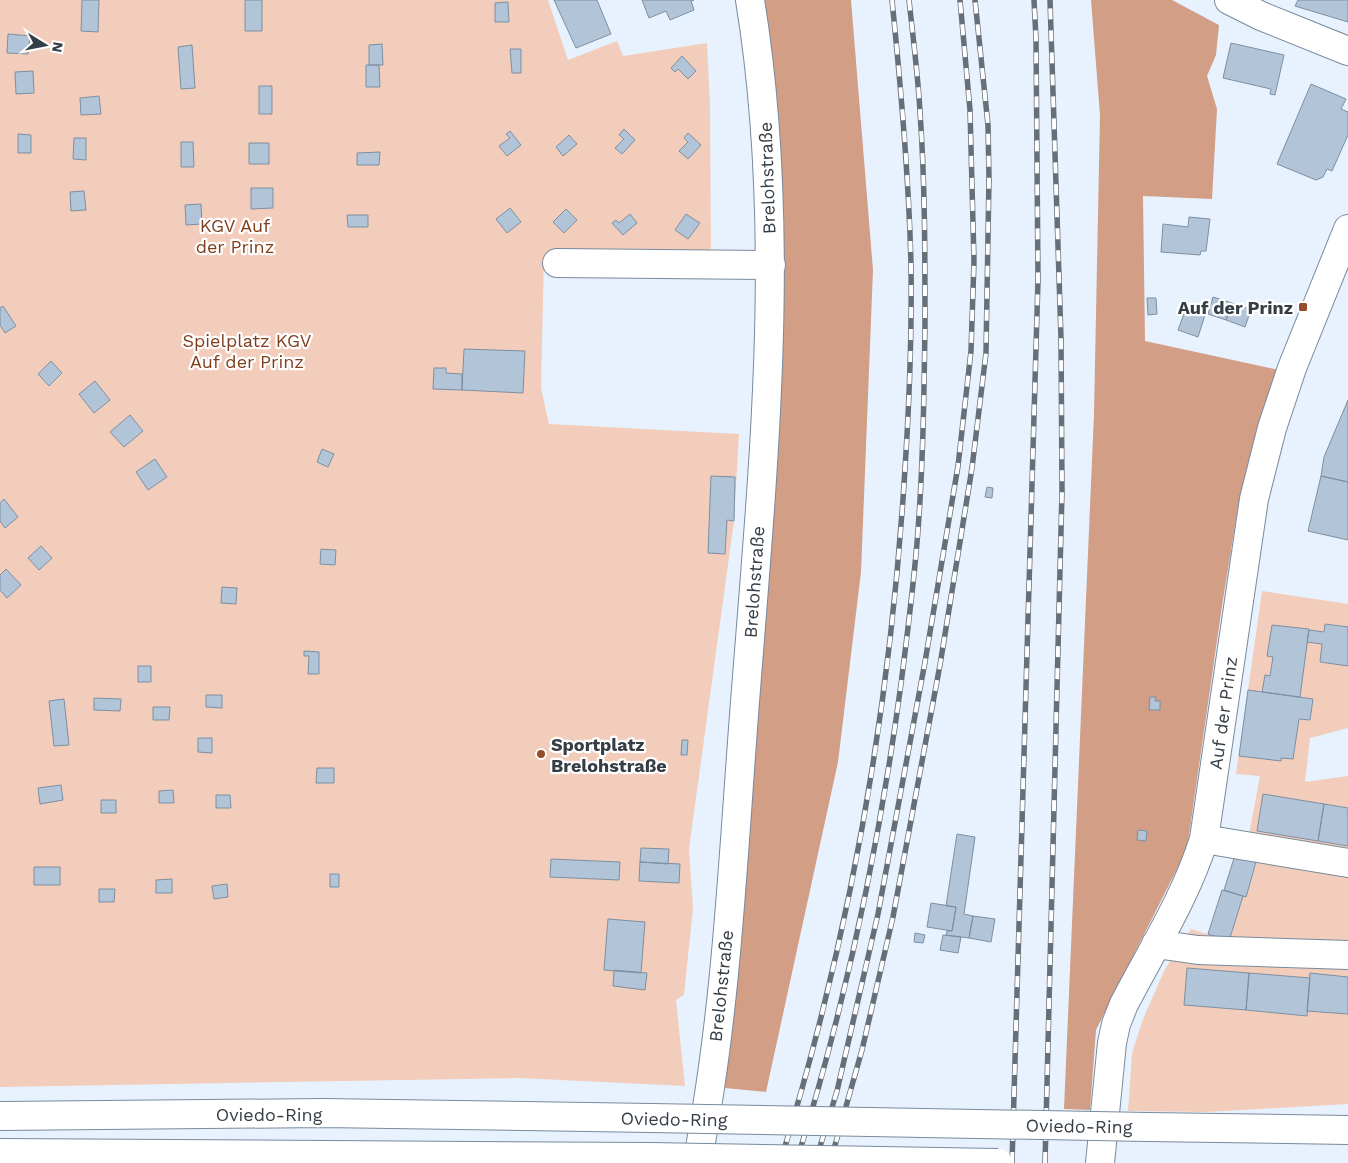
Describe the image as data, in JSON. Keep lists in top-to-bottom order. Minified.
{"streets":{"main road":["Brelohstraße","Auf der Prinz","Oviedo-Ring"]},"parks":["KGV Auf der Prinz","Spielplatz KGV Auf der Prinz"],"places":{"transit":["Auf der Prinz"],"other":["Sportplatz Brelohstraße"]},"north":"right"}
